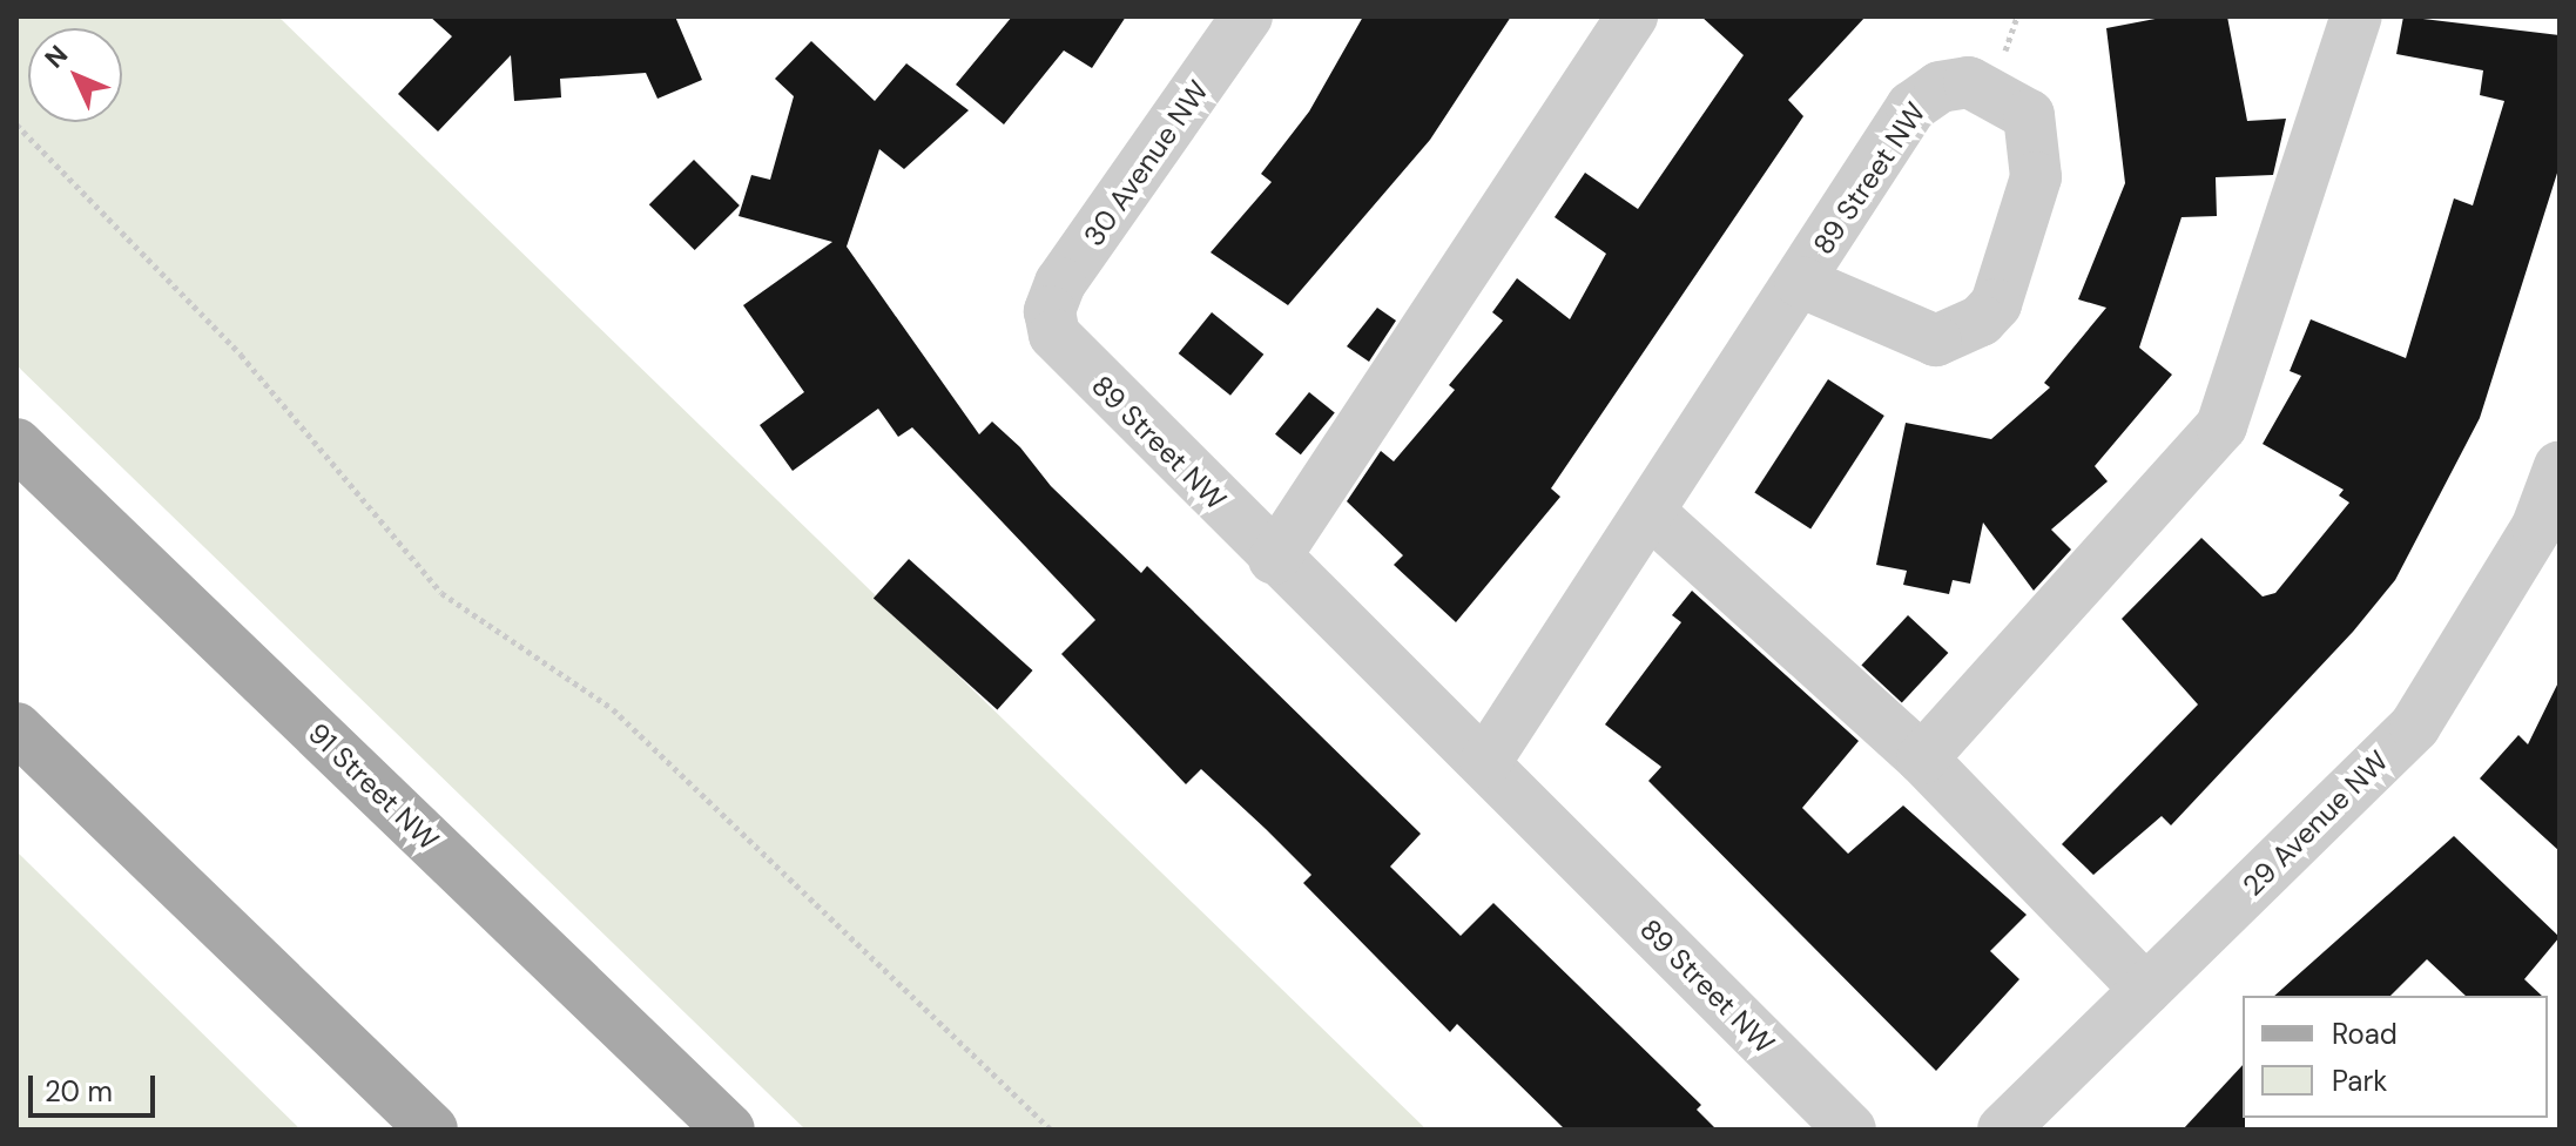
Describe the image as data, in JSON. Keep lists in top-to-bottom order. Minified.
{"streets":{"main road":["91 Street NW"],"street":["30 Avenue NW","89 Street NW","29 Avenue NW"]},"crossings":[["30 Avenue NW","89 Street NW"]],"legend":["Road","Park"],"scale_bar":"20 m","north":"top left"}
